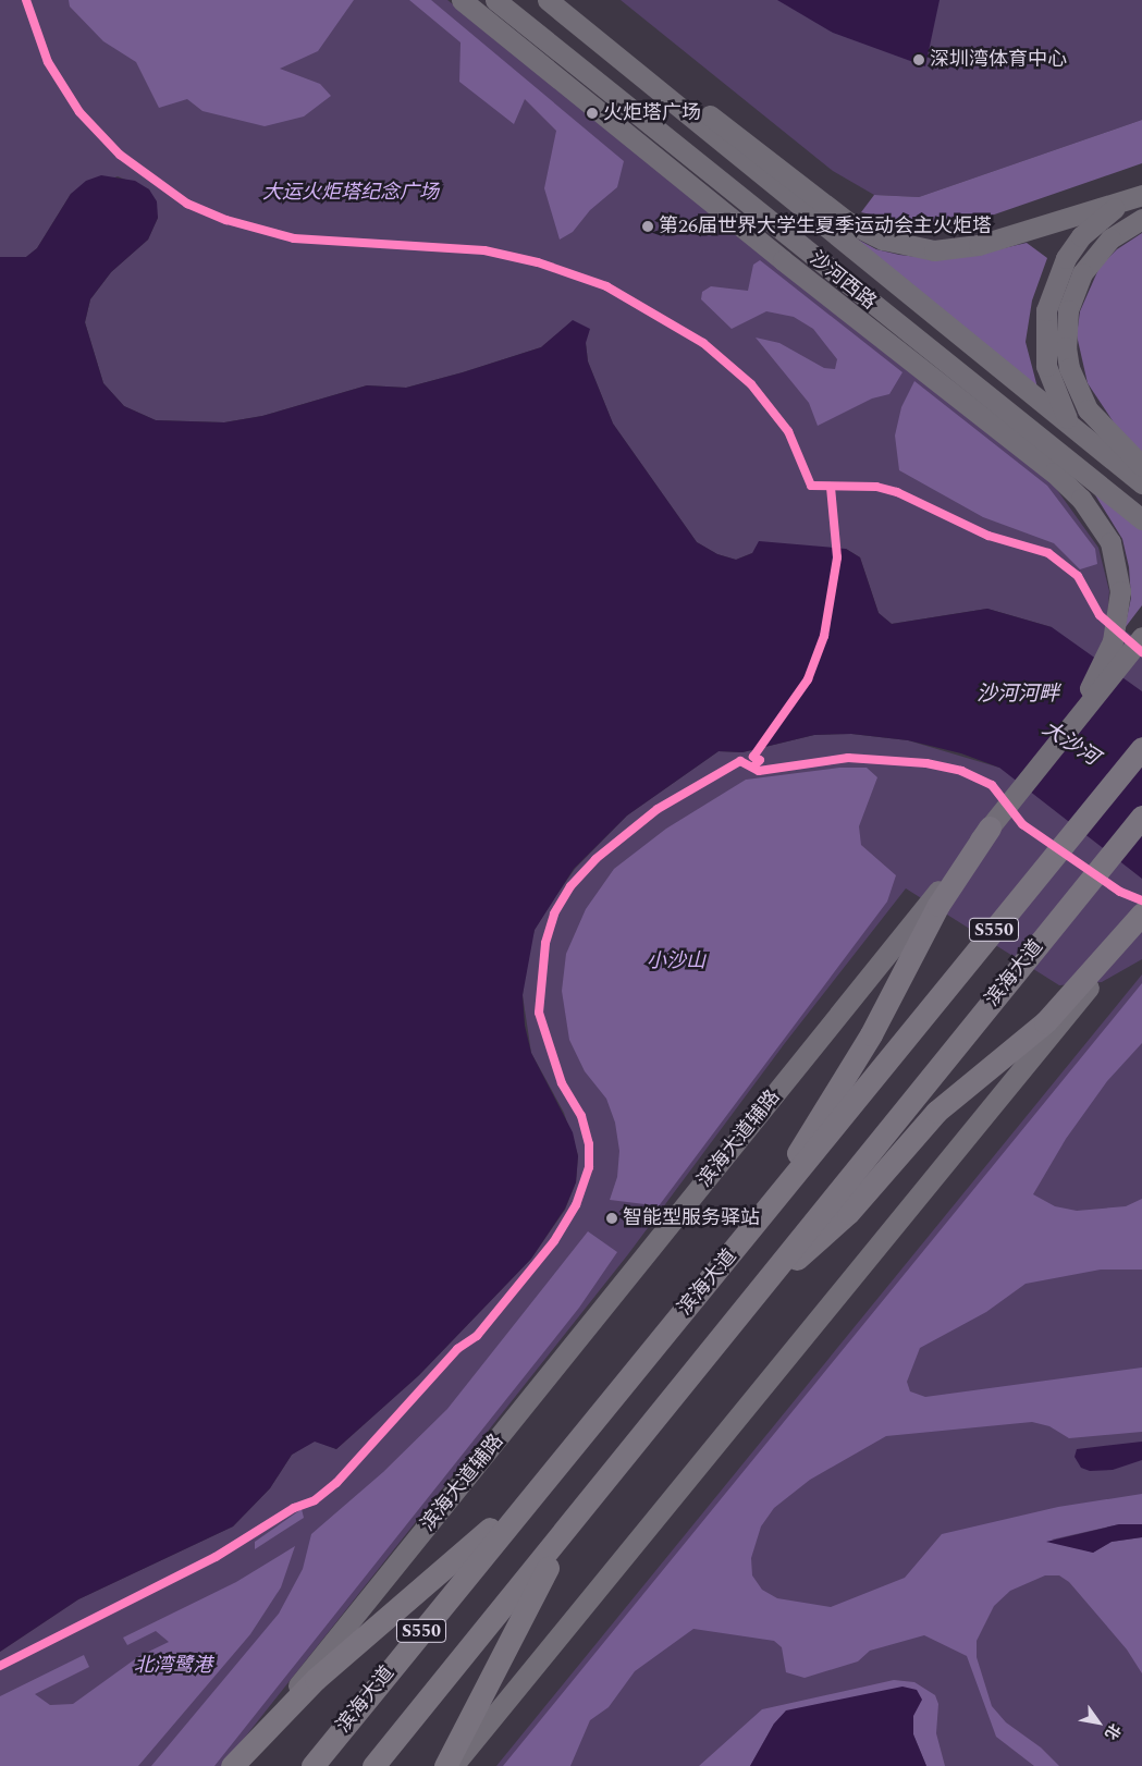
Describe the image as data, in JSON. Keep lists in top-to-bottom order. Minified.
{"streets":{"highway":["S550","滨海大道"],"main road":["沙河西路","滨海大道辅路"]},"crossings":[["S550","滨海大道"]],"water":["沙河河畔","大沙河"],"parks":["大运火炬塔纪念广场","小沙山","北湾鹭港"],"places":["深圳湾体育中心","火炬塔广场","第26届世界大学生夏季运动会主火炬塔","智能型服务驿站"],"north":"bottom right"}
